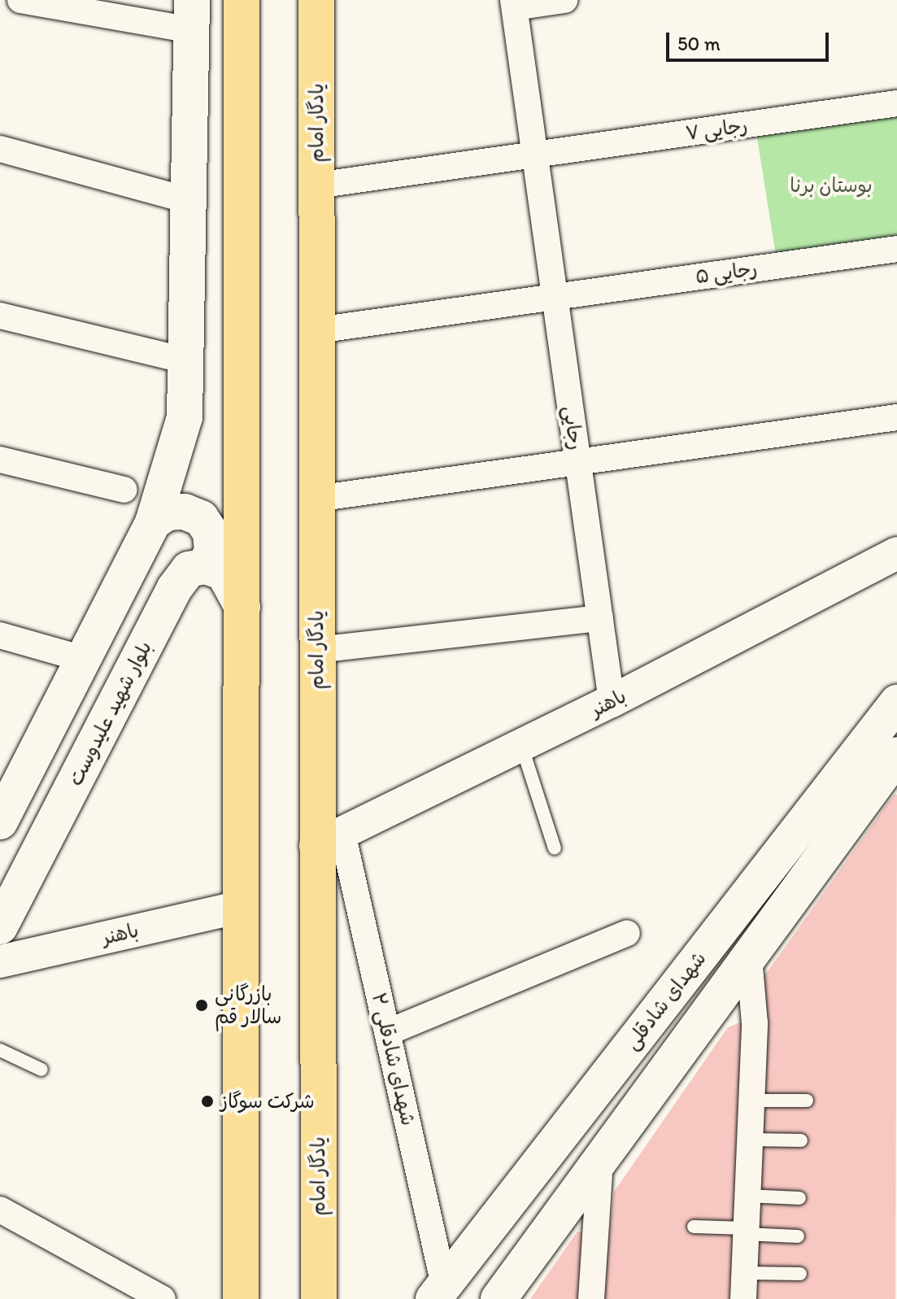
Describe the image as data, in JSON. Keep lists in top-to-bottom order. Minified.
{"streets":{"main road":["یادگار امام","بلوار شهید علیدوست","شهدای شادقلی"],"street":["رجایی ۷","رجایی ۵","رجایی","باهنر","شهدای شادقلی ۲"]},"crossings":[["یادگار امام","رجایی ۷"],["یادگار امام","رجایی ۵"],["یادگار امام","باهنر"],["یادگار امام","شهدای شادقلی ۲"],["رجایی ۷","رجایی"],["رجایی ۵","رجایی"],["رجایی","باهنر"],["باهنر","شهدای شادقلی ۲"],["شهدای شادقلی","شهدای شادقلی ۲"]],"parks":["بوستان برنا"],"places":["بازرگانی سالار قم","شرکت سوگاز"],"scale_bar":"50 m"}
